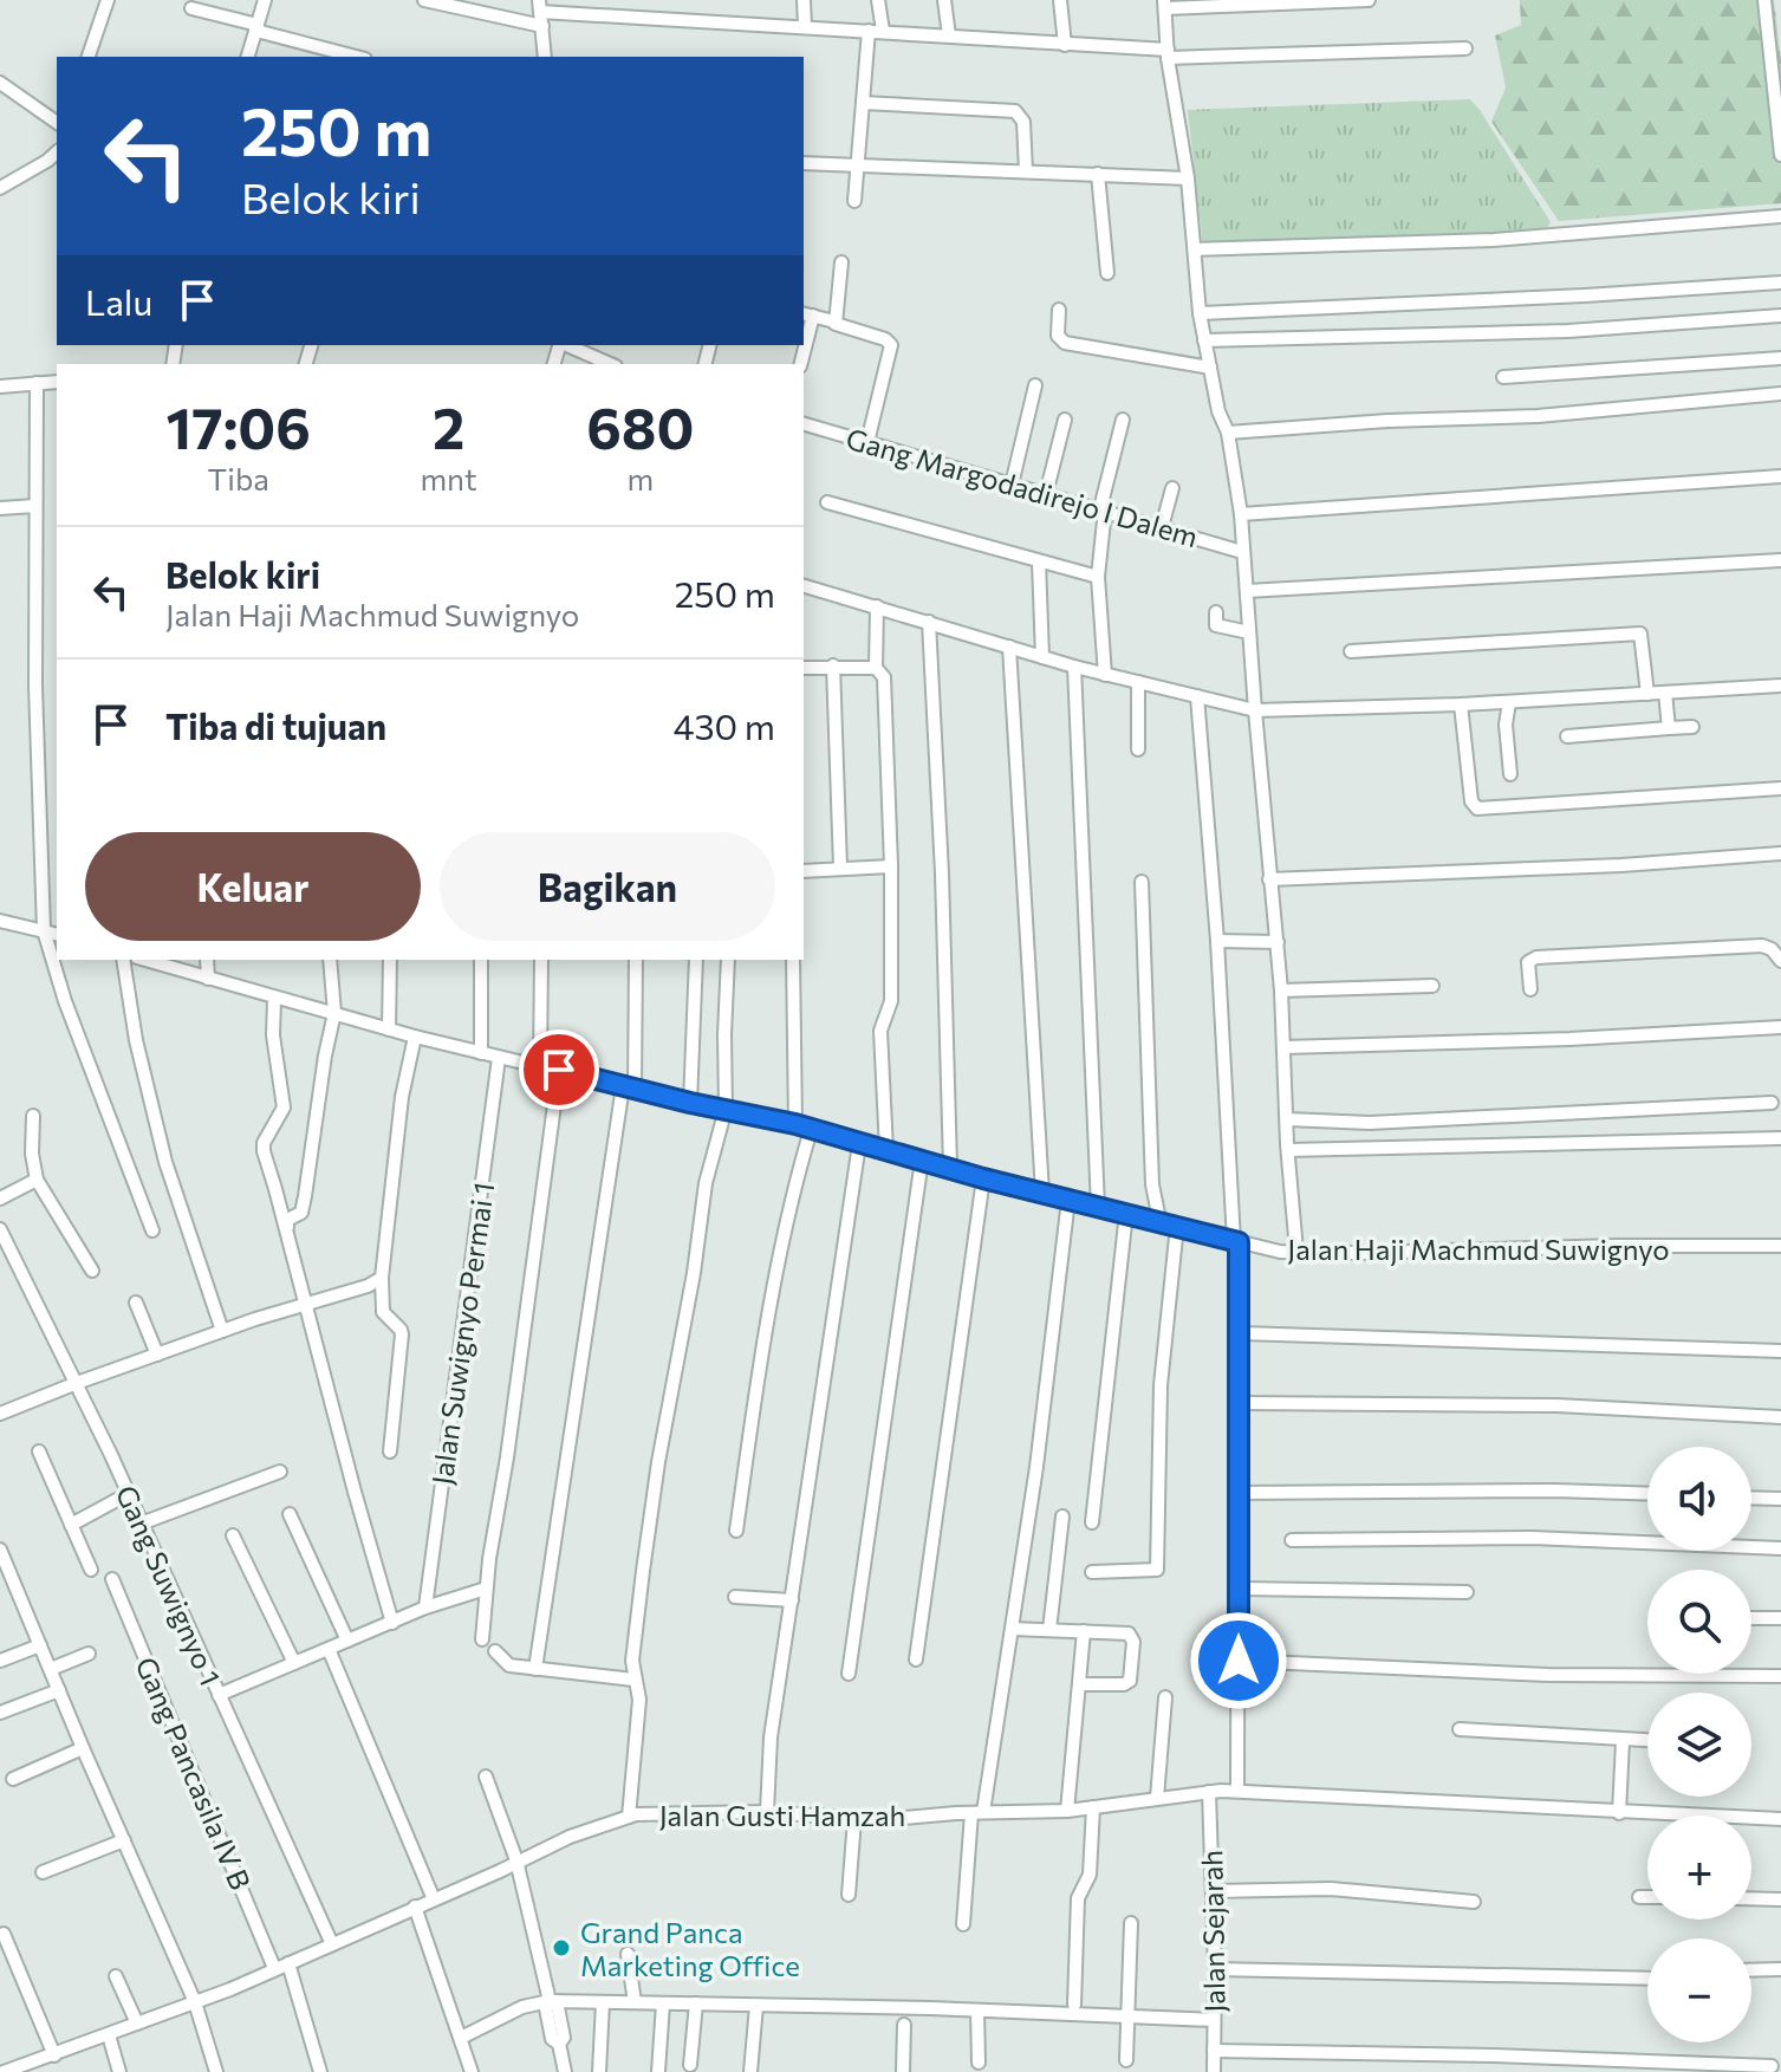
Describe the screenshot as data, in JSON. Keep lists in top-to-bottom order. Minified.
{"streets":{"street":["Gang Margodadirejo I Dalem","Jalan Haji Machmud Suwignyo","Jalan Suwignyo Permai 1","Gang Suwignyo 1","Gang Pancasila IV B","Jalan Gusti Hamzah","Jalan Sejarah"]},"crossings":[["Jalan Haji Machmud Suwignyo","Jalan Suwignyo Permai 1"],["Gang Suwignyo 1","Jalan Gusti Hamzah"],["Gang Pancasila IV B","Jalan Gusti Hamzah"],["Jalan Gusti Hamzah","Jalan Sejarah"]],"places":["Grand Panca Marketing Office"],"page":{"turn":["250 m","Belok kiri"],"then":"Lalu","eta":["17:06","Tiba","2","mnt","680","m"],"list":[{"name":"Belok kiri","note":"Jalan Haji Machmud Suwignyo","value":"250 m"},{"name":"Tiba di tujuan","value":"430 m"}],"buttons":["Keluar","Bagikan"],"map_buttons":["+","−"]}}
